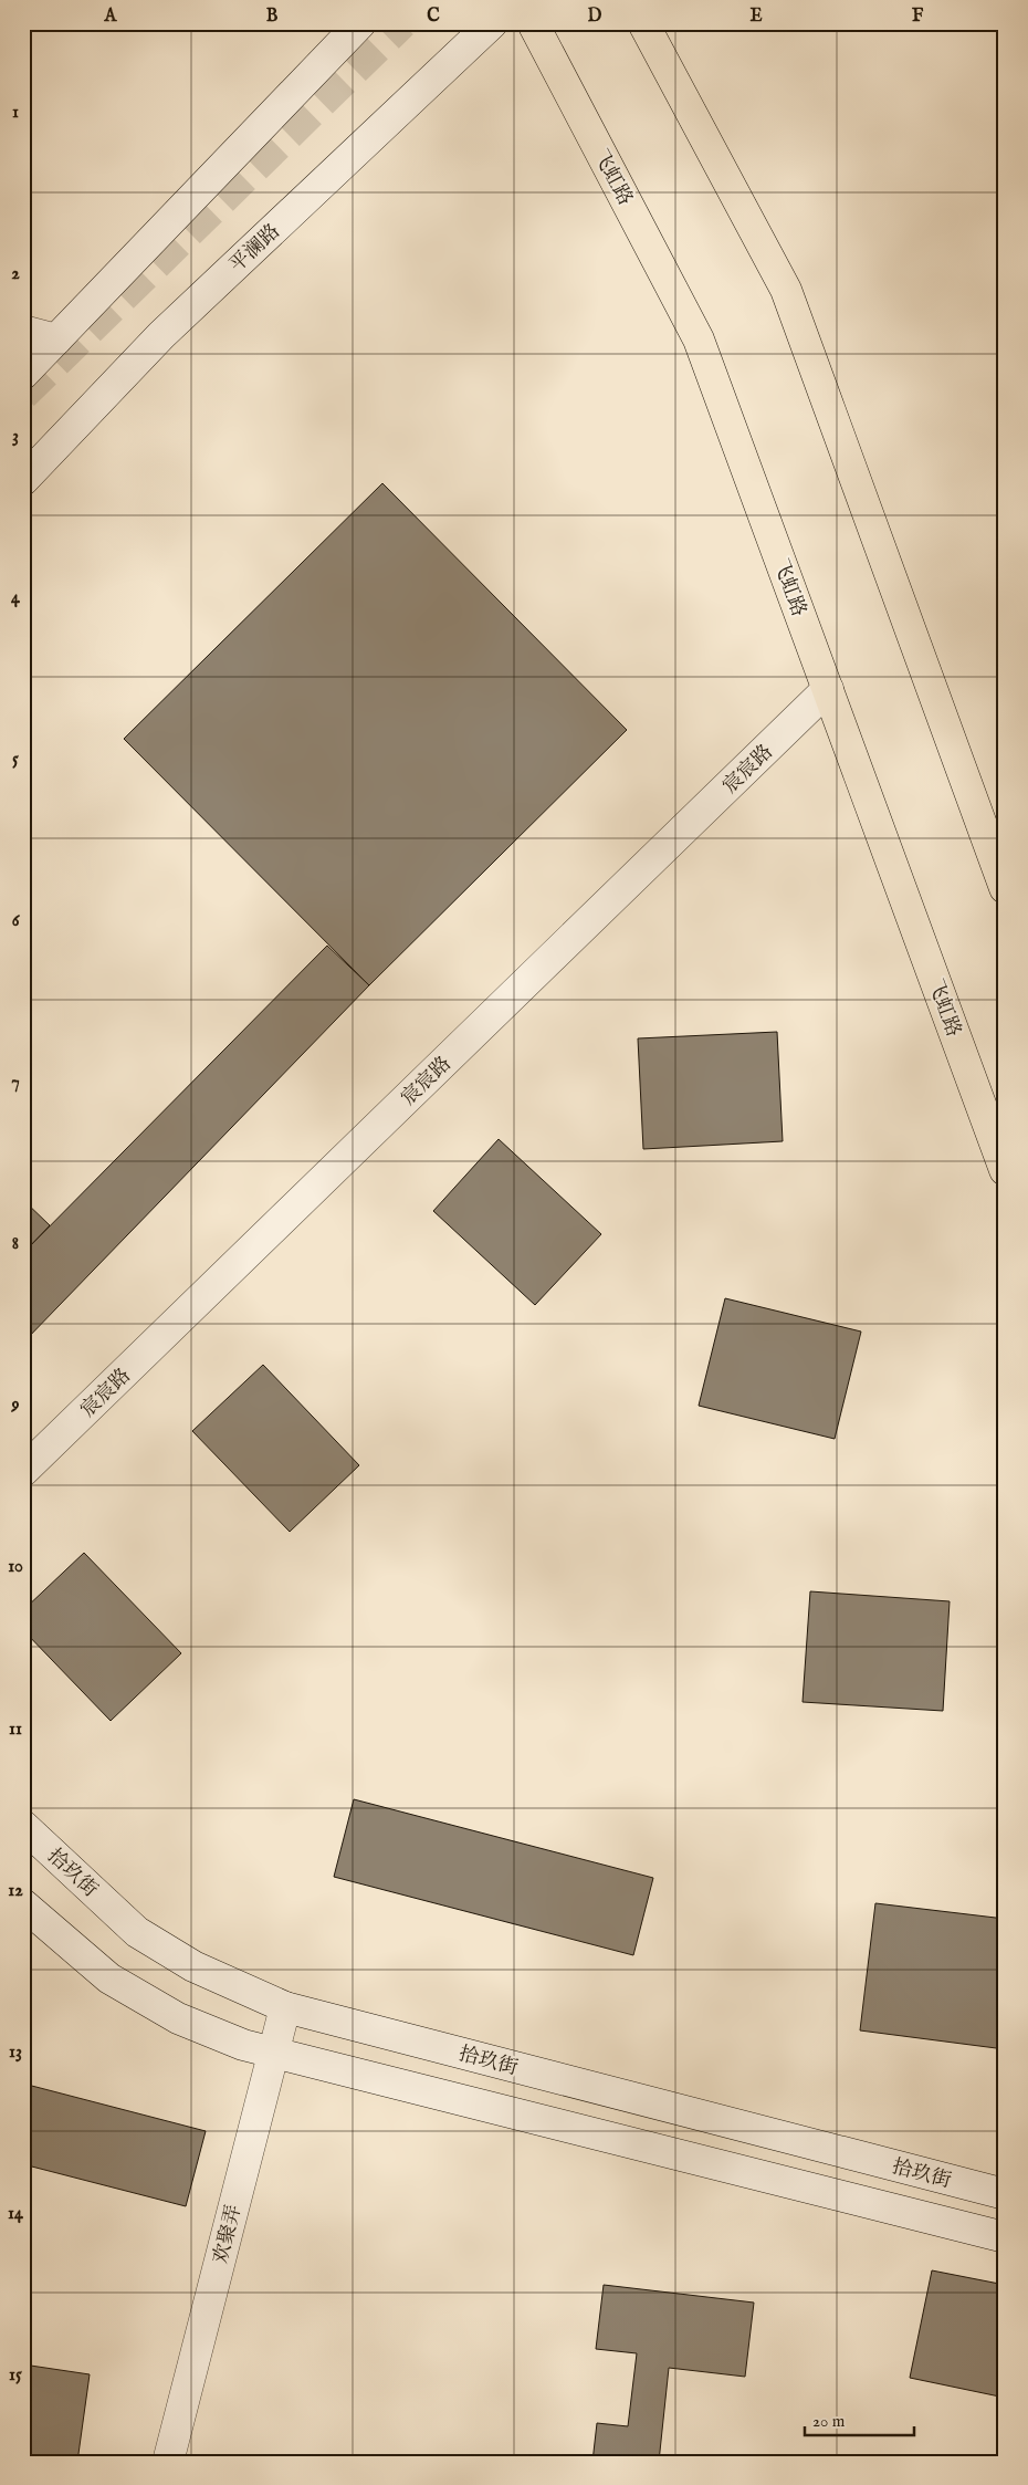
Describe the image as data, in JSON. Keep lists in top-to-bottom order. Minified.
{"streets":{"main road":["飞虹路","平澜路","宸宸路","拾玖街","欢聚弄"]},"crossings":[["飞虹路","宸宸路"],["拾玖街","欢聚弄"]],"scale_bar":"20 m","grid":{"columns":["A","B","C","D","E","F"],"rows":["1","2","3","4","5","6","7","8","9","10","11","12","13","14","15"]}}
